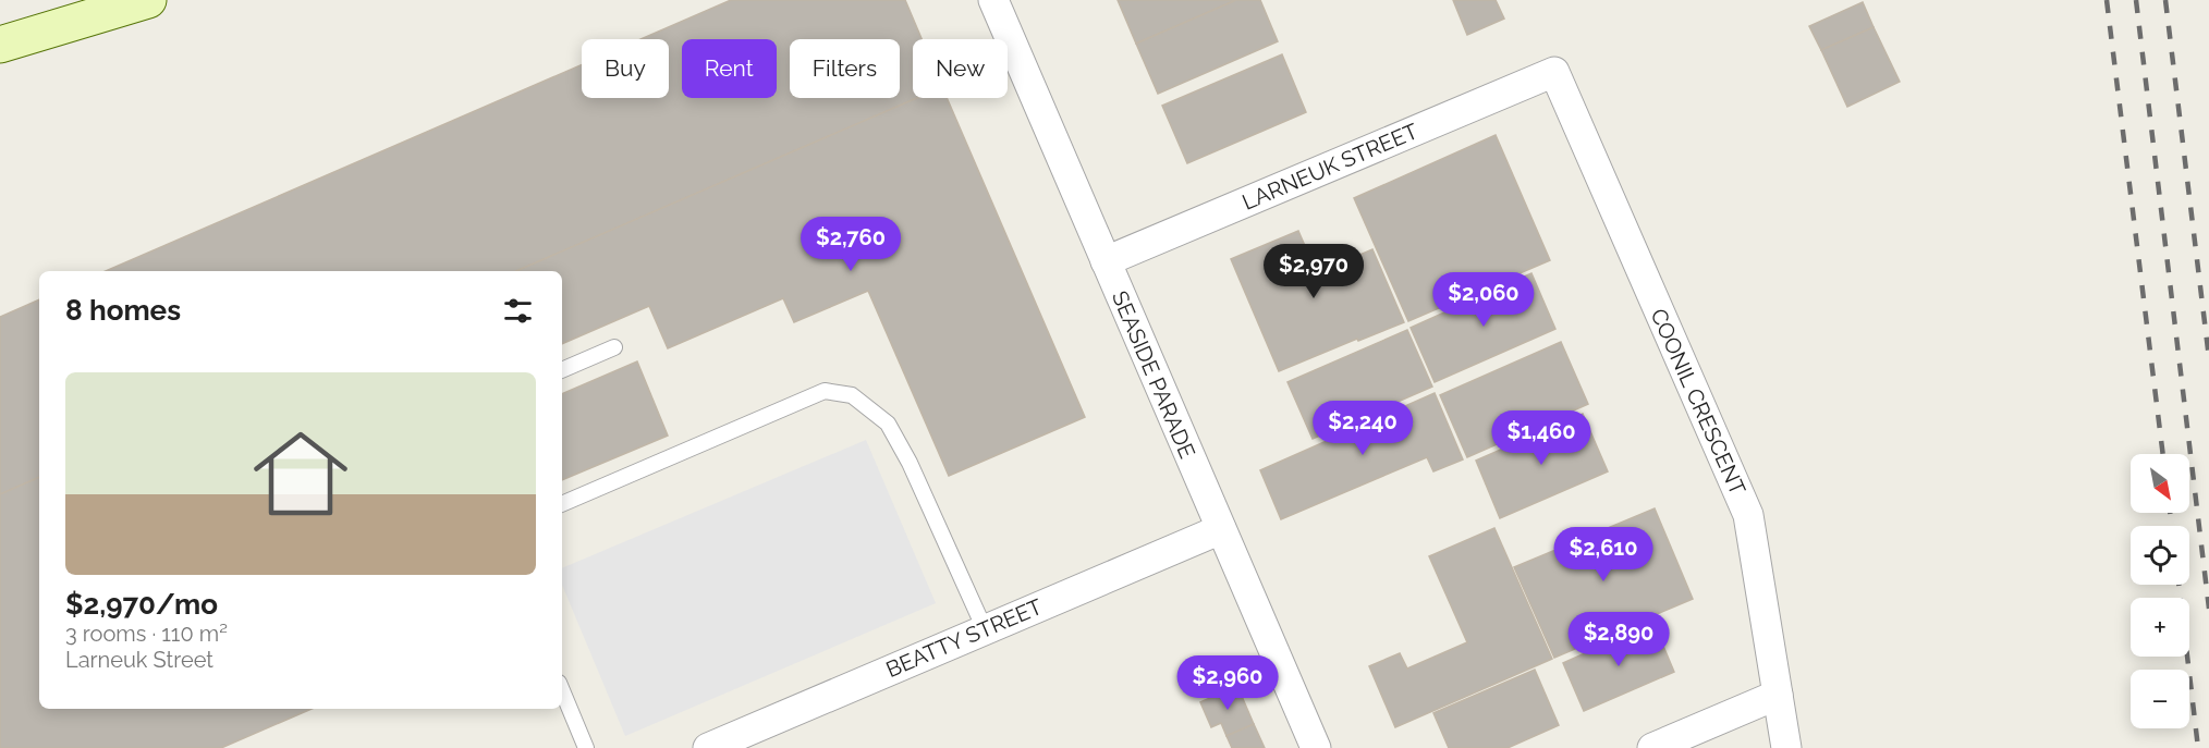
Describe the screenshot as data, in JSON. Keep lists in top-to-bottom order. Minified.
{"streets":{"street":["LARNEUK STREET","SEASIDE PARADE","COONIL CRESCENT","BEATTY STREET"]},"crossings":[["LARNEUK STREET","SEASIDE PARADE"],["LARNEUK STREET","COONIL CRESCENT"],["SEASIDE PARADE","BEATTY STREET"]],"north":"bottom right","page":{"chip":["Buy","Rent","Filters","New"],"price":["$2,760","$2,970","$2,060","$2,240","$1,460","$2,610","$2,890","$2,960"],"heading":"8 homes","list":[{"name":"$2,970/mo","note":"3 rooms · 110 m² · Larneuk Street"}],"map_buttons":["+","−"]}}
